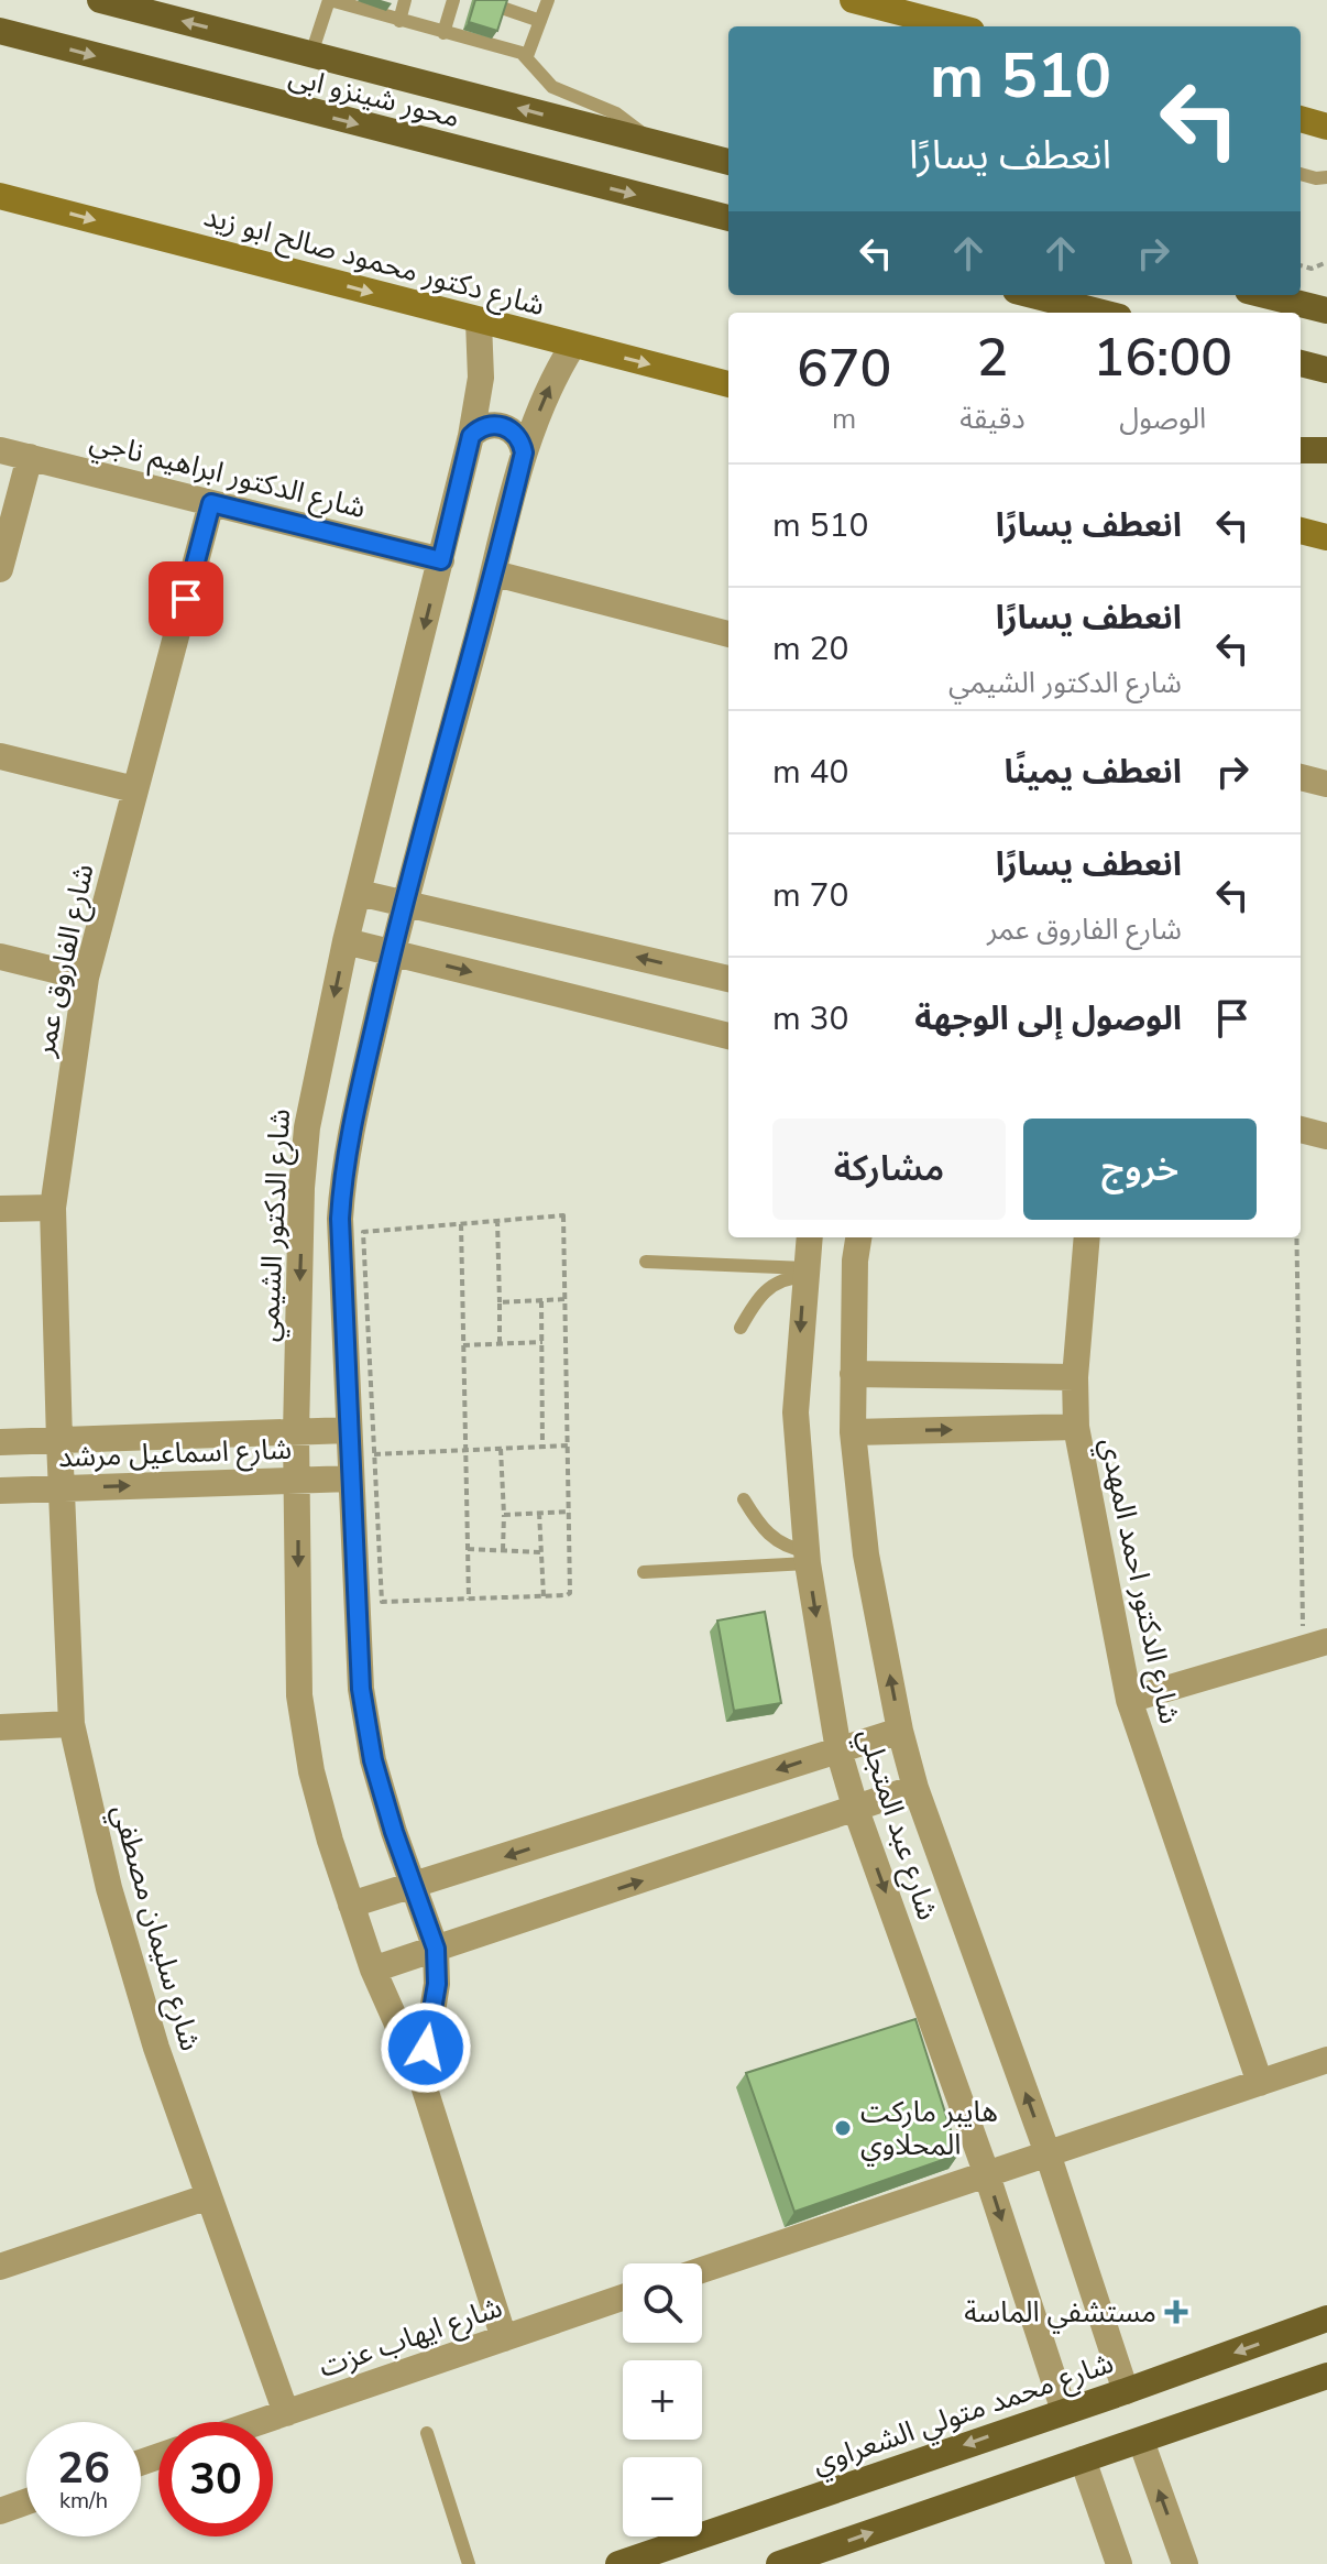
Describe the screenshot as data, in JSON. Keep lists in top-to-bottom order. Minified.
{"streets":{"main road":["محور شينزو ابى","شارع محمد متولي الشعراوي"],"street":["شارع دكتور محمود صالح ابو زيد","شارع الدكتور ابراهيم ناجي","شارع الفاروق عمر","شارع الدكتور الشيمي","شارع اسماعيل مرشد","شارع الدكتور احمد المهدي","شارع عبد المتجلي","شارع سليمان مصطفي","شارع ايهاب عزت"]},"crossings":[["شارع دكتور محمود صالح ابو زيد","شارع الدكتور الشيمي"],["شارع الدكتور ابراهيم ناجي","شارع الفاروق عمر"],["شارع الدكتور ابراهيم ناجي","شارع الدكتور الشيمي"],["شارع الفاروق عمر","شارع اسماعيل مرشد"],["شارع الفاروق عمر","شارع سليمان مصطفي"],["شارع الدكتور الشيمي","شارع اسماعيل مرشد"],["شارع الدكتور الشيمي","شارع ايهاب عزت"],["شارع اسماعيل مرشد","شارع سليمان مصطفي"],["شارع عبد المتجلي","شارع محمد متولي الشعراوي"],["شارع سليمان مصطفي","شارع ايهاب عزت"]],"one_way":["شارع دكتور محمود صالح ابو زيد"],"places":{"other":["هايبر ماركت المحلاوي"],"health":["مستشفي الماسة"]},"page":{"turn":["510 m","انعطف يسارًا"],"eta":["16:00","الوصول","2","دقيقة","670","m"],"list":[{"name":"انعطف يسارًا","value":"510 m"},{"name":"انعطف يسارًا","note":"شارع الدكتور الشيمي","value":"20 m"},{"name":"انعطف يمينًا","value":"40 m"},{"name":"انعطف يسارًا","note":"شارع الفاروق عمر","value":"70 m"},{"name":"الوصول إلى الوجهة","value":"30 m"}],"buttons":["خروج","مشاركة"],"map_buttons":["+","−"],"speed":"26 km/h","limit":"30"}}
